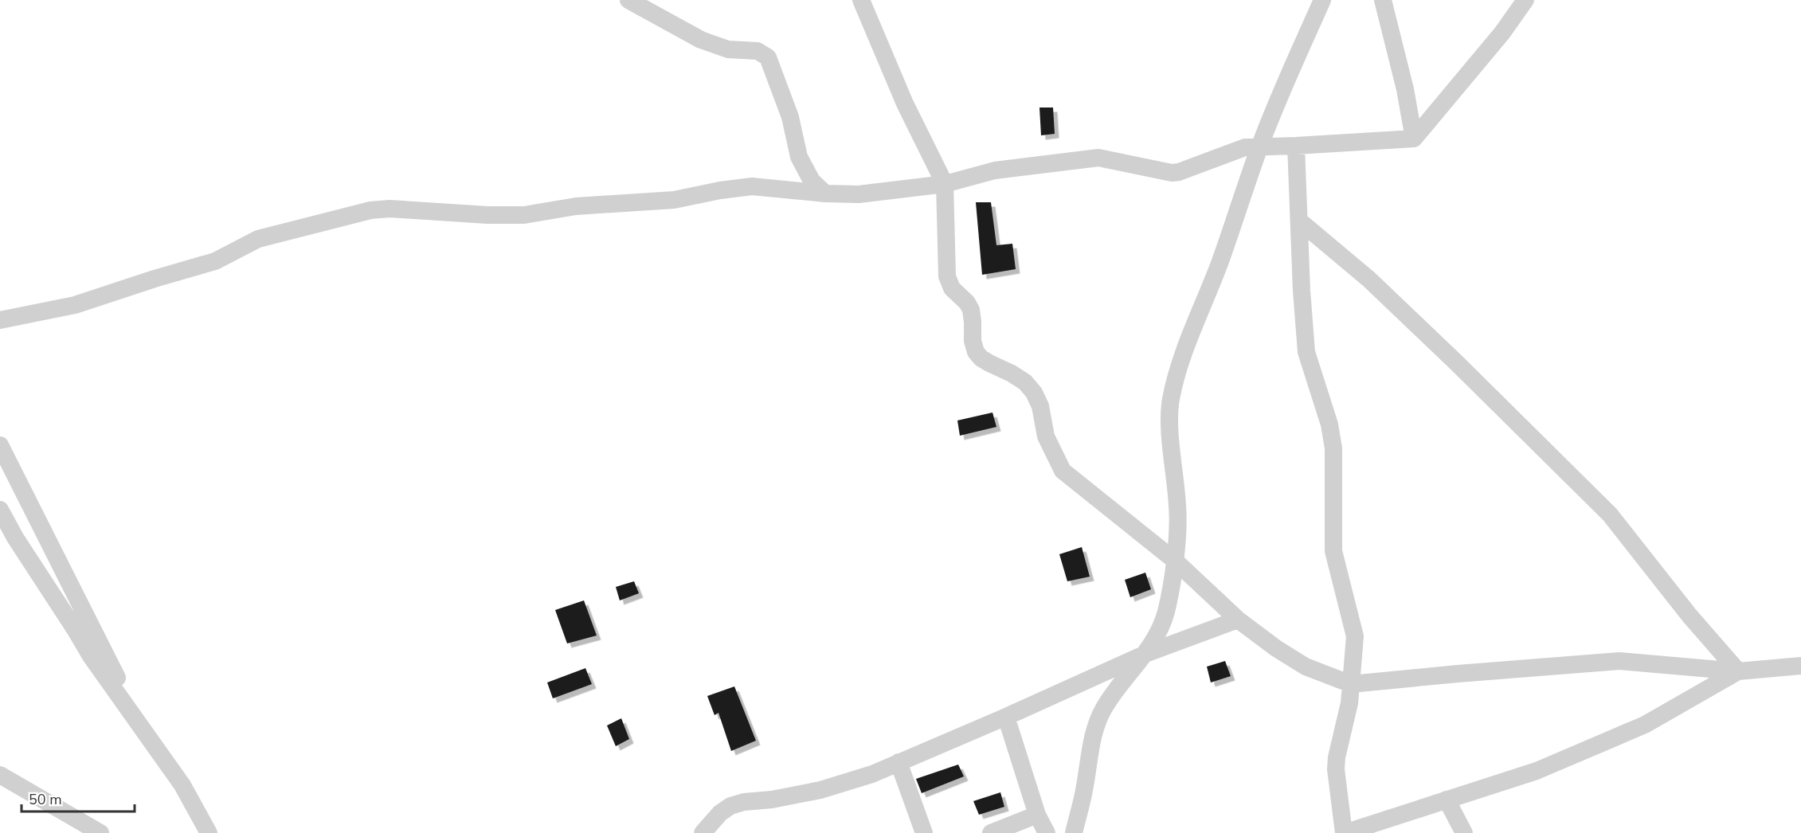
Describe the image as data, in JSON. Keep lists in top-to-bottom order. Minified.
{"scale_bar":"50 m"}
